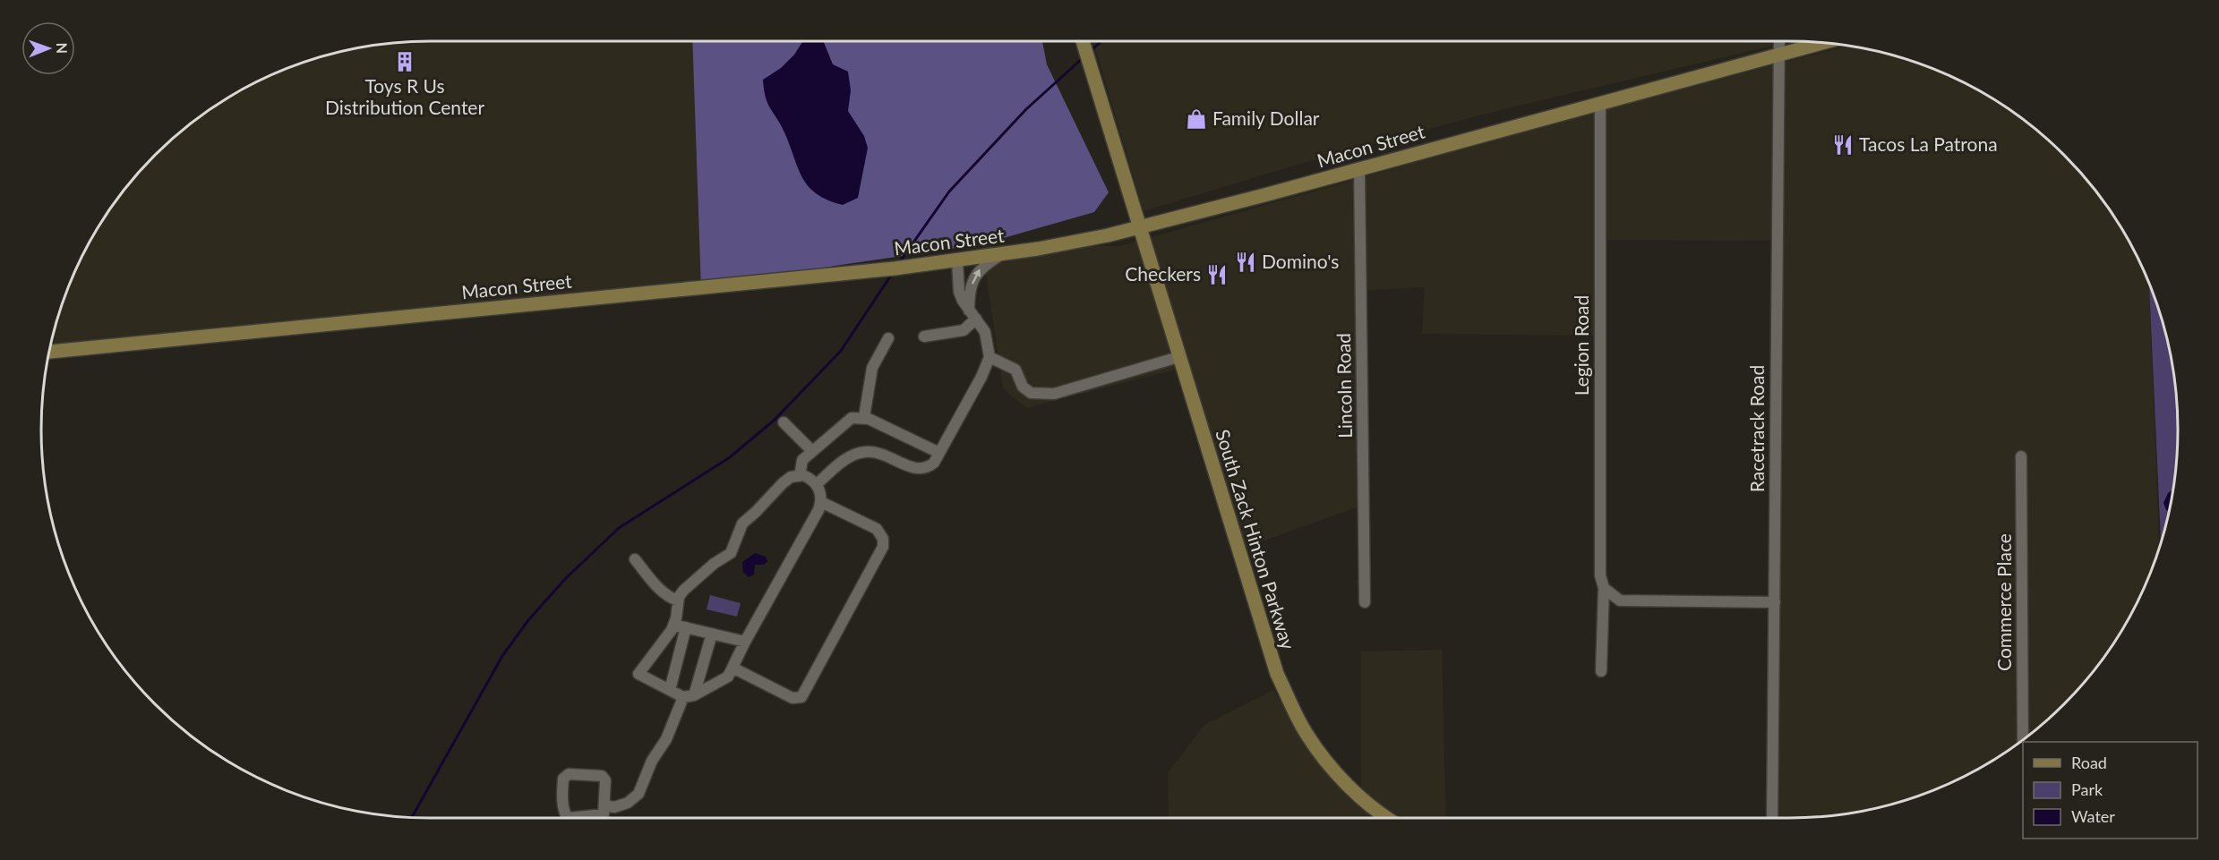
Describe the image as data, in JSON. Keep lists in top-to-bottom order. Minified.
{"streets":{"main road":["Macon Street","South Zack Hinton Parkway"],"street":["Legion Road","Lincoln Road","Racetrack Road","Commerce Place"]},"crossings":[["Macon Street","Legion Road"],["Macon Street","Lincoln Road"],["Macon Street","Racetrack Road"],["Macon Street","South Zack Hinton Parkway"]],"places":{"building":["Toys R Us Distribution Center"],"shop":["Family Dollar"],"restaurant":["Tacos La Patrona","Domino's","Checkers"]},"legend":["Road","Park","Water"],"north":"right"}
